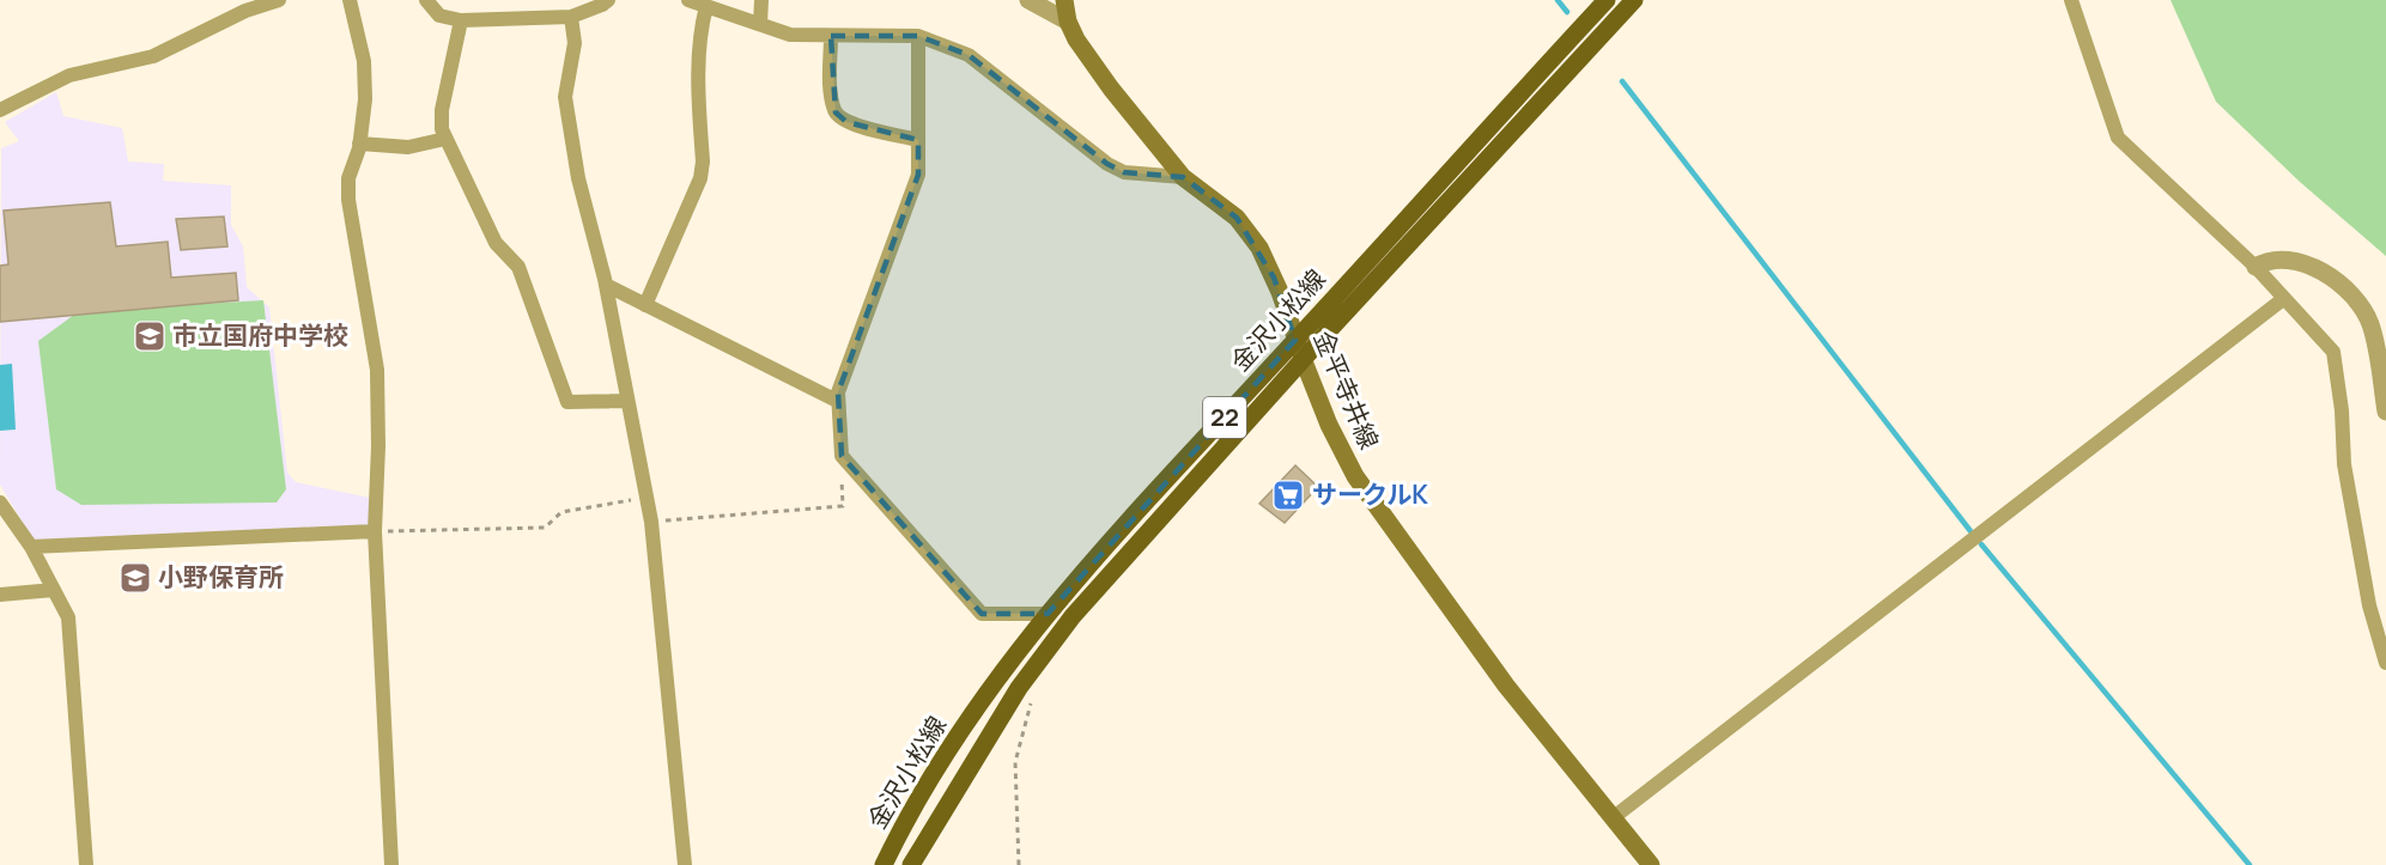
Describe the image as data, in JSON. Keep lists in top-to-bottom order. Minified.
{"streets":{"main road":["金沢小松線","金平寺井線","22"]},"crossings":[["金沢小松線","金平寺井線"]],"places":{"school or university":["市立国府中学校","小野保育所"],"supermarket":["サークルK"]}}
